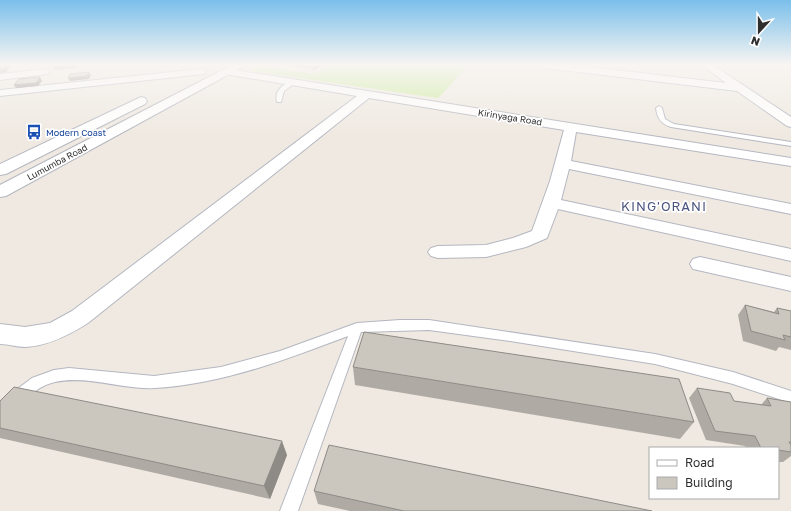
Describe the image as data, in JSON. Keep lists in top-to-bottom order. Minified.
{"streets":{"main road":["Lumumba Road"],"street":["Kirinyaga Road"]},"districts":["KING'ORANI"],"places":{"bus stop":["Modern Coast"]},"legend":["Road","Building"],"north":"bottom"}
